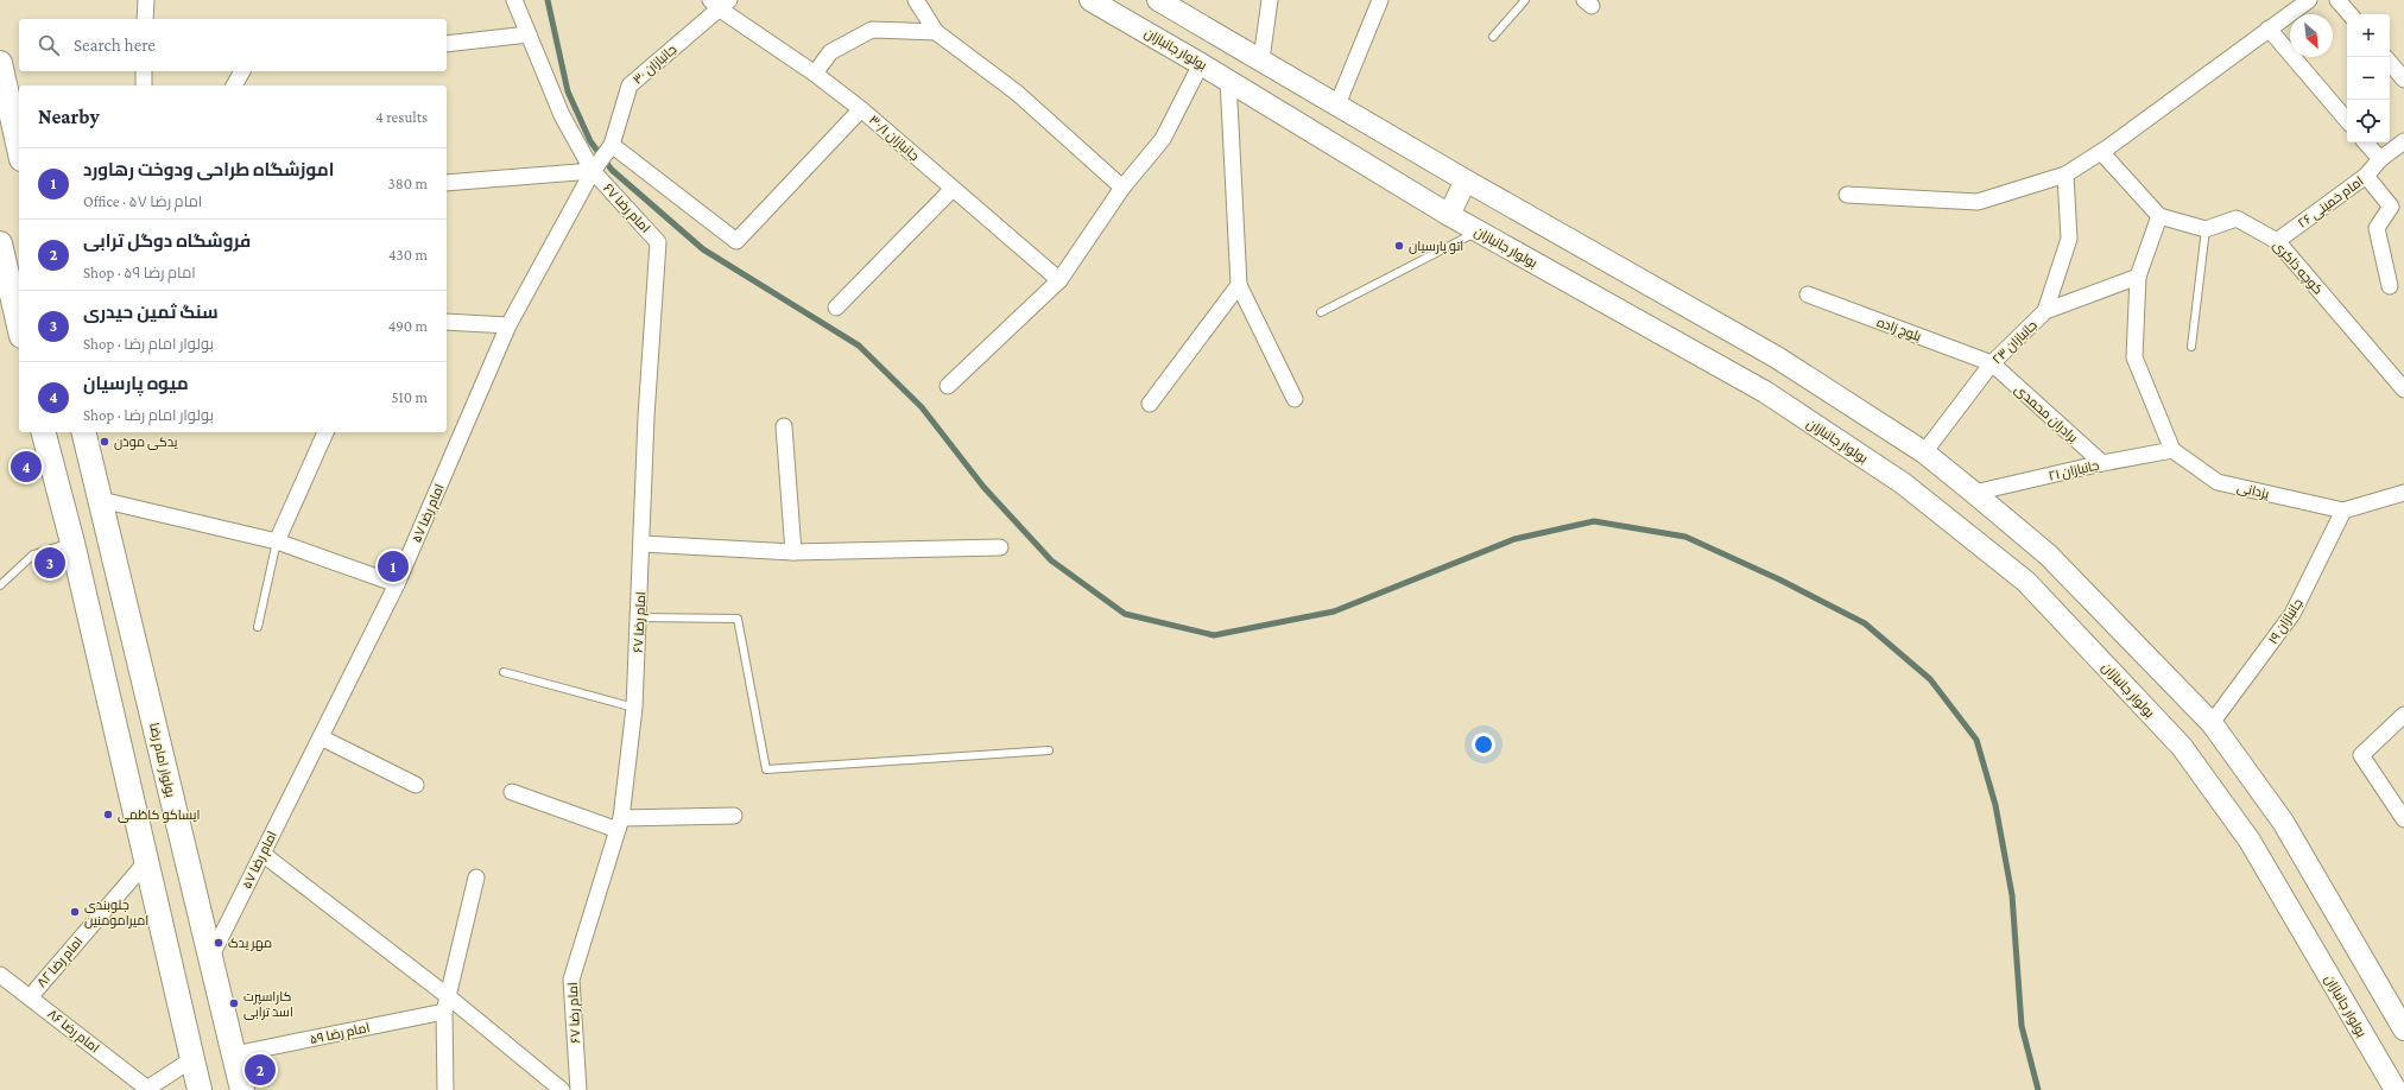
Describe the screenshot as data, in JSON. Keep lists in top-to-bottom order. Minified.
{"streets":{"main road":["بولوار جانبازان","بولوار امام رضا"],"street":["جانبازان ۳۰","جانبازان ۳۰/۱","امام خمینی ۲۶","امام رضا ۶۷","کوچه ذاکری","بلوچ زاده","جانبازان ۲۳","برادران محمدی","جانبازان ۲۱","یزدانی","امام رضا ۵۷","جانبازان ۱۹","امام رضا ۸۲","امام رضا ۸۶","امام رضا ۵۹"]},"crossings":[["جانبازان ۳۰","جانبازان ۳۰/۱"],["جانبازان ۳۰","امام رضا ۶۷"],["جانبازان ۳۰","امام رضا ۵۷"],["امام خمینی ۲۶","کوچه ذاکری"],["امام رضا ۶۷","امام رضا ۵۷"],["بلوچ زاده","جانبازان ۲۳"],["بلوچ زاده","برادران محمدی"],["جانبازان ۲۳","برادران محمدی"],["برادران محمدی","جانبازان ۲۱"],["جانبازان ۲۱","یزدانی"],["یزدانی","جانبازان ۱۹"],["امام رضا ۵۷","بولوار امام رضا"],["بولوار امام رضا","امام رضا ۵۹"],["امام رضا ۸۲","امام رضا ۸۶"]],"places":["اتو پارسیان","یدکی موذن","ایساکو کاظمی","جلوبندی امیرامومنین","مهر یدک","کاراسپرت اسد ترابی"],"north":"bottom right","page":{"map_buttons":["+","−"],"search":"Search here","heading":["Nearby","4 results"],"list":[{"mark":"1","name":"اموزشگاه طراحی ودوخت رهاورد","note":"Office · امام رضا ۵۷","value":"380 m"},{"mark":"2","name":"فروشگاه دوگل ترابی","note":"Shop · امام رضا ۵۹","value":"430 m"},{"mark":"3","name":"سنگ ثمین حیدری","note":"Shop · بولوار امام رضا","value":"490 m"},{"mark":"4","name":"میوه پارسیان","note":"Shop · بولوار امام رضا","value":"510 m"}],"pins":["4","3","1","2"]}}
